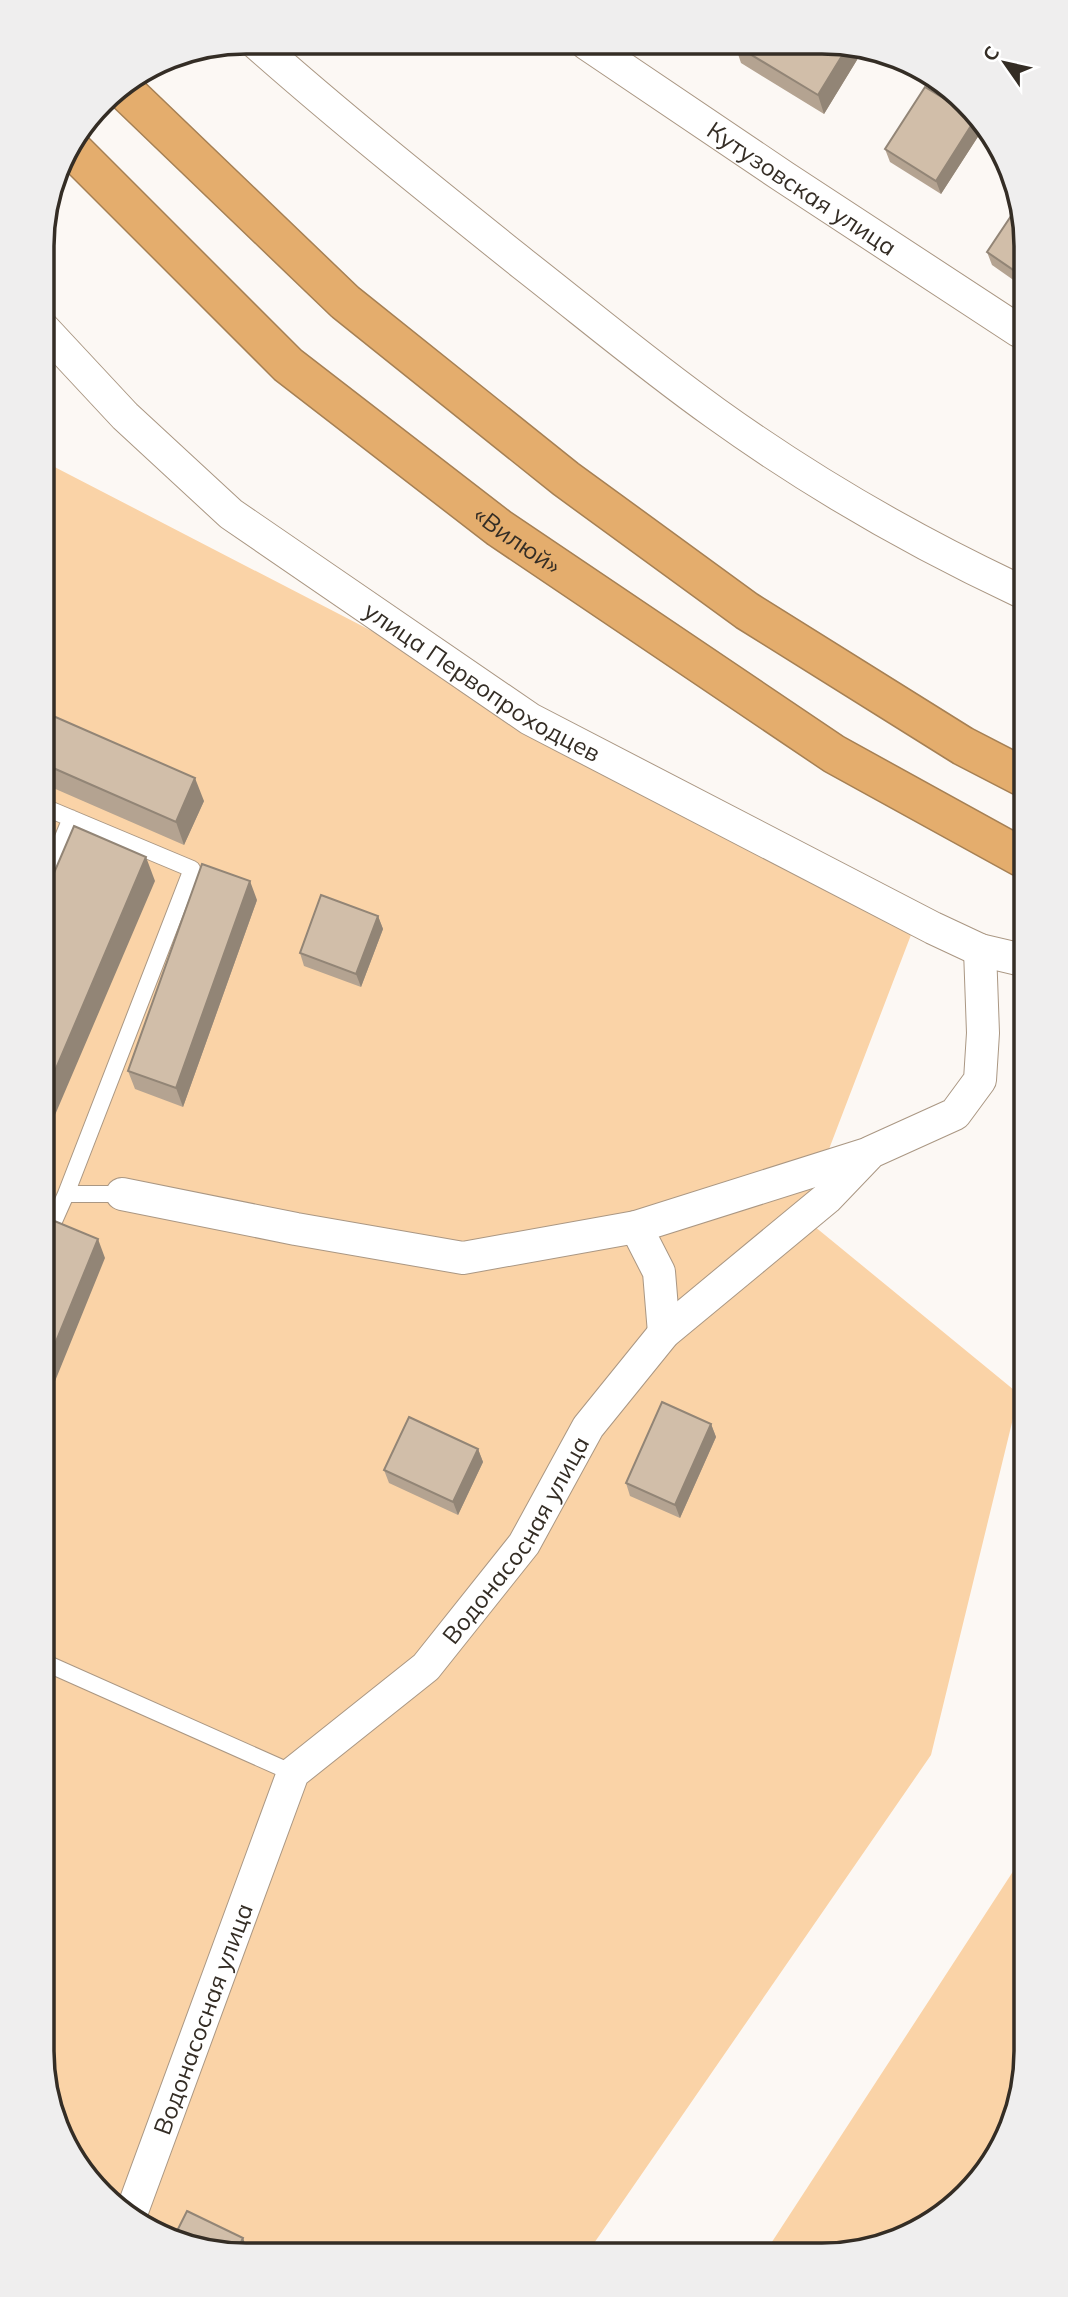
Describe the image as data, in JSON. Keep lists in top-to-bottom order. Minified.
{"streets":{"highway":["«Вилюй»"],"street":["Кутузовская улица","улица Первопроходцев","Водонасосная улица"]},"crossings":[["улица Первопроходцев","Водонасосная улица"]],"north":"top left"}
